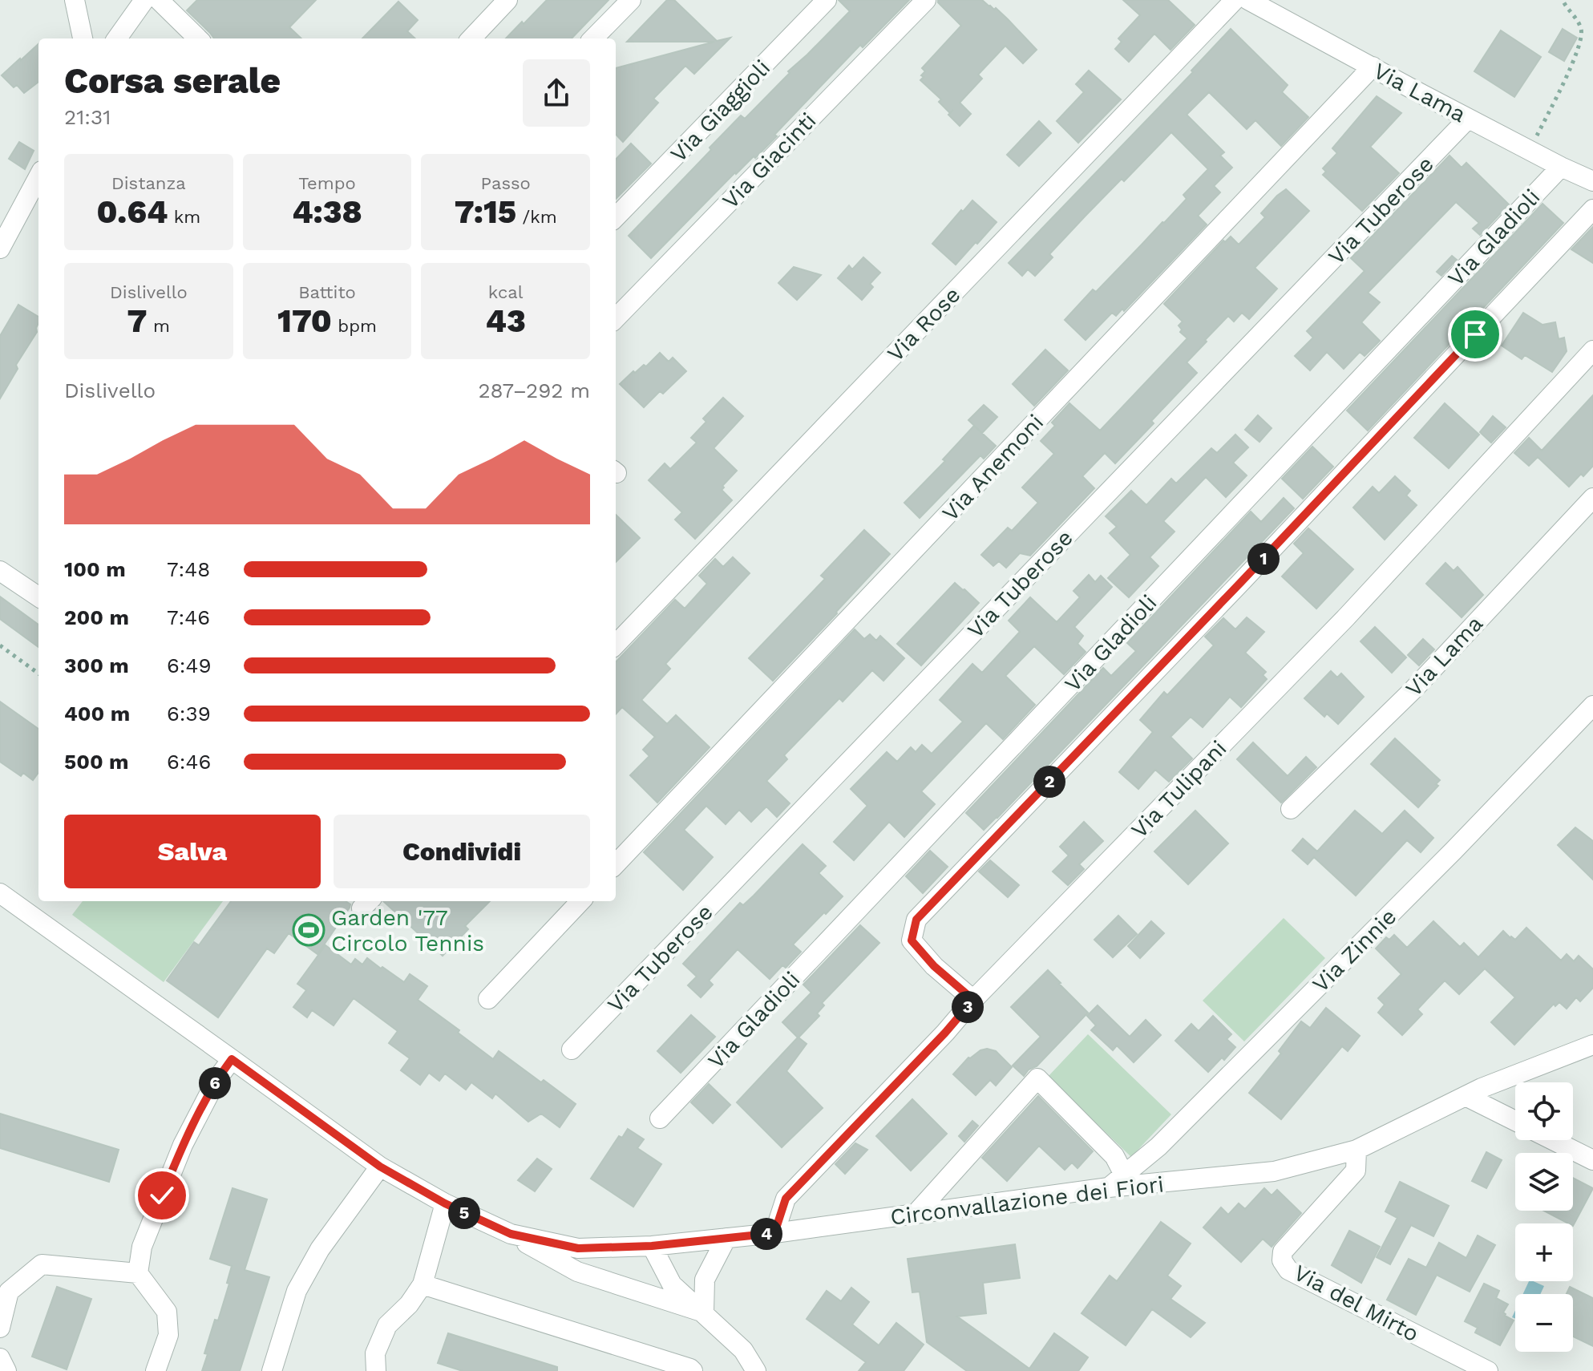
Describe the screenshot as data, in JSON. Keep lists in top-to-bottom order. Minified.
{"streets":{"street":["Via Lama","Via Giaggioli","Via Giacinti","Via Tuberose","Via Gladioli","Via Rose","Via Anemoni","Via Tulipani","Via Zinnie","Circonvallazione dei Fiori","Via del Mirto"]},"crossings":[["Via Lama","Via Tuberose"],["Via Lama","Via Gladioli"],["Via Lama","Via Anemoni"],["Via Tulipani","Circonvallazione dei Fiori"],["Via Zinnie","Circonvallazione dei Fiori"],["Circonvallazione dei Fiori","Via del Mirto"]],"places":{"sports":["Garden '77 Circolo Tennis"]},"page":{"heading":["Corsa serale","21:31"],"stats":[["Distanza","0.64 km"],["Tempo","4:38"],["Passo","7:15 /km"],["Dislivello","7 m"],["Battito","170 bpm"],["kcal","43"]],"chart":["Dislivello","287–292 m"],"pins":["1","2","3","6","5","4"],"list":[{"name":"100 m","note":"7:48"},{"name":"200 m","note":"7:46"},{"name":"300 m","note":"6:49"},{"name":"400 m","note":"6:39"},{"name":"500 m","note":"6:46"}],"buttons":["Salva","Condividi"],"map_buttons":["+","−"]}}
